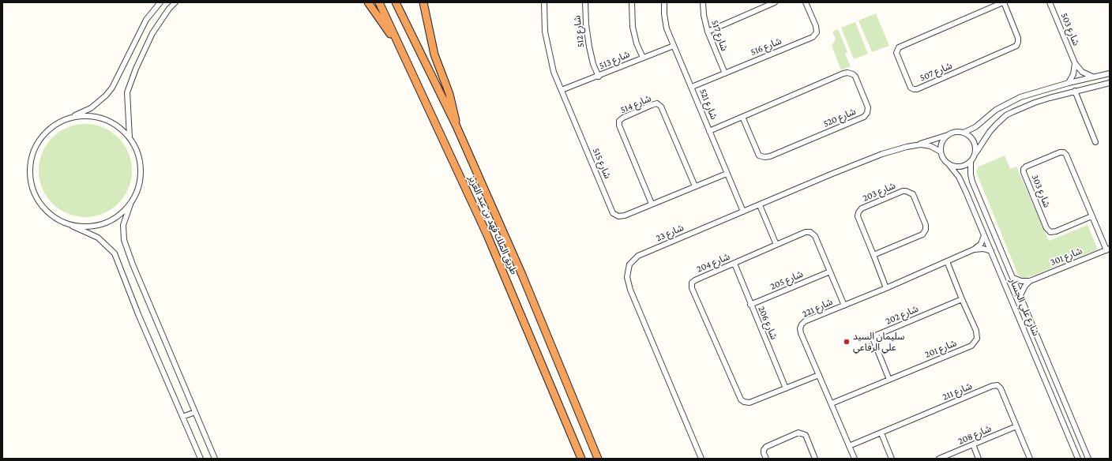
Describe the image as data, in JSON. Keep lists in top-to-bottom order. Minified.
{"streets":{"highway":["طريق الملك فهد بن عبد العزيز"],"street":["شارع 503","شارع 512","شارع 517","شارع 516","شارع 513","شارع 507","شارع 514","شارع 521","شارع 520","شارع 515","شارع 303","شارع 203","شارع 23","شارع 301","شارع 204","شارع 205","شارع علي الجسار","شارع 221","شارع 202","شارع 206","شارع 201","شارع 211","شارع 208"]},"crossings":[["شارع 512","شارع 513"],["شارع 517","شارع 516"],["شارع 516","شارع 521"],["شارع 513","شارع 521"],["شارع 513","شارع 515"],["شارع 514","شارع 515"],["شارع 521","شارع 520"],["شارع 521","شارع 515"],["شارع 521","شارع 23"],["شارع 303","شارع 301"],["شارع 203","شارع 221"],["شارع 23","شارع علي الجسار"],["شارع 204","شارع 205"],["شارع 204","شارع 221"],["شارع 204","شارع 206"],["شارع 205","شارع 206"],["شارع علي الجسار","شارع 221"],["شارع 221","شارع 201"],["شارع 221","شارع 211"],["شارع 202","شارع 201"],["شارع 211","شارع 208"]],"places":["سليمان السيد علي الرفاعي"]}
